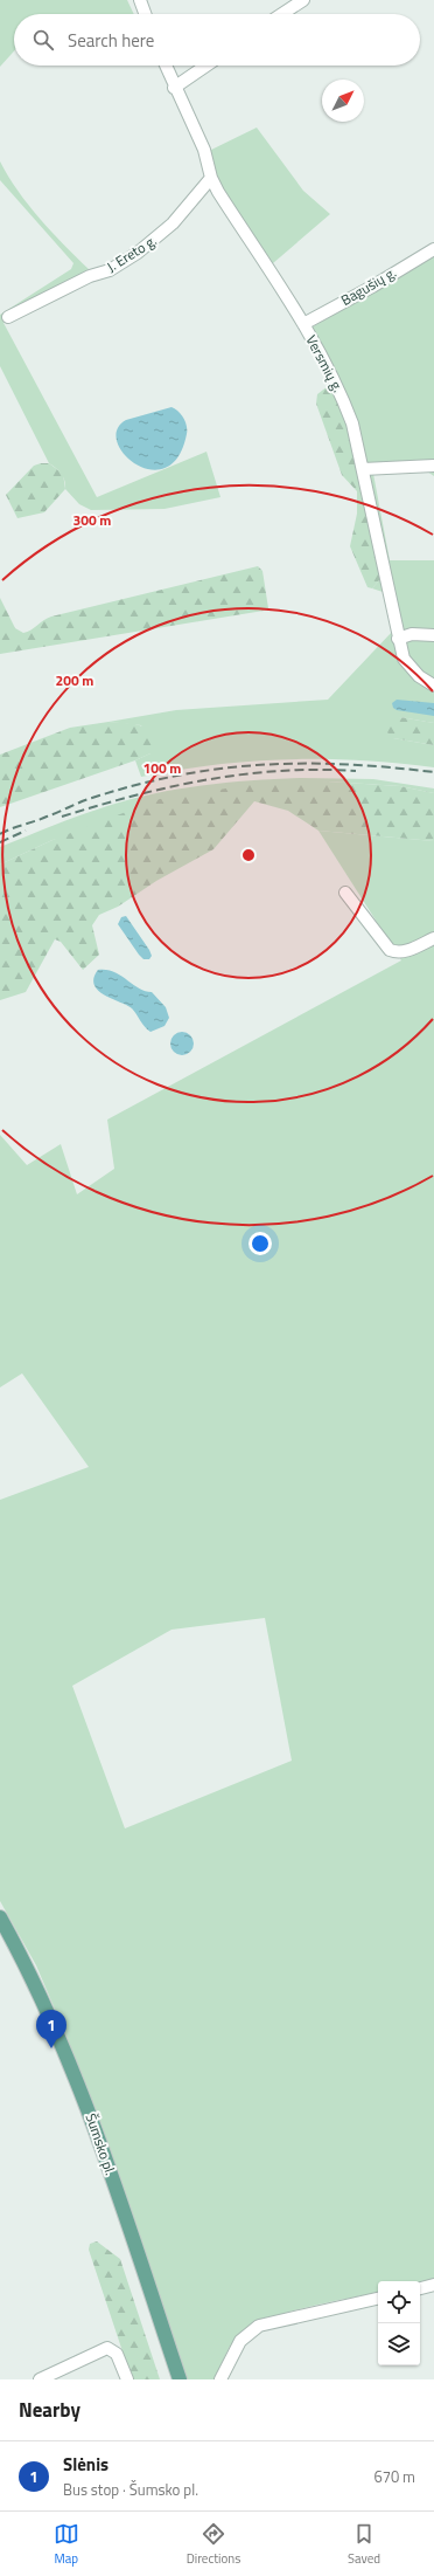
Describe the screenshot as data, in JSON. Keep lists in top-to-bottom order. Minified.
{"streets":{"main road":["Šumsko pl."],"street":["J. Ereto g.","Bagušių g.","Versmių g."]},"crossings":[["J. Ereto g.","Versmių g."],["Bagušių g.","Versmių g."]],"north":"top right","page":{"search":"Search here","pins":"1","heading":"Nearby","list":[{"mark":"1","name":"Slėnis","note":"Bus stop · Šumsko pl.","value":"670 m"}],"nav":["Map","Directions","Saved"]},"rings":["300 m","200 m","100 m"]}
